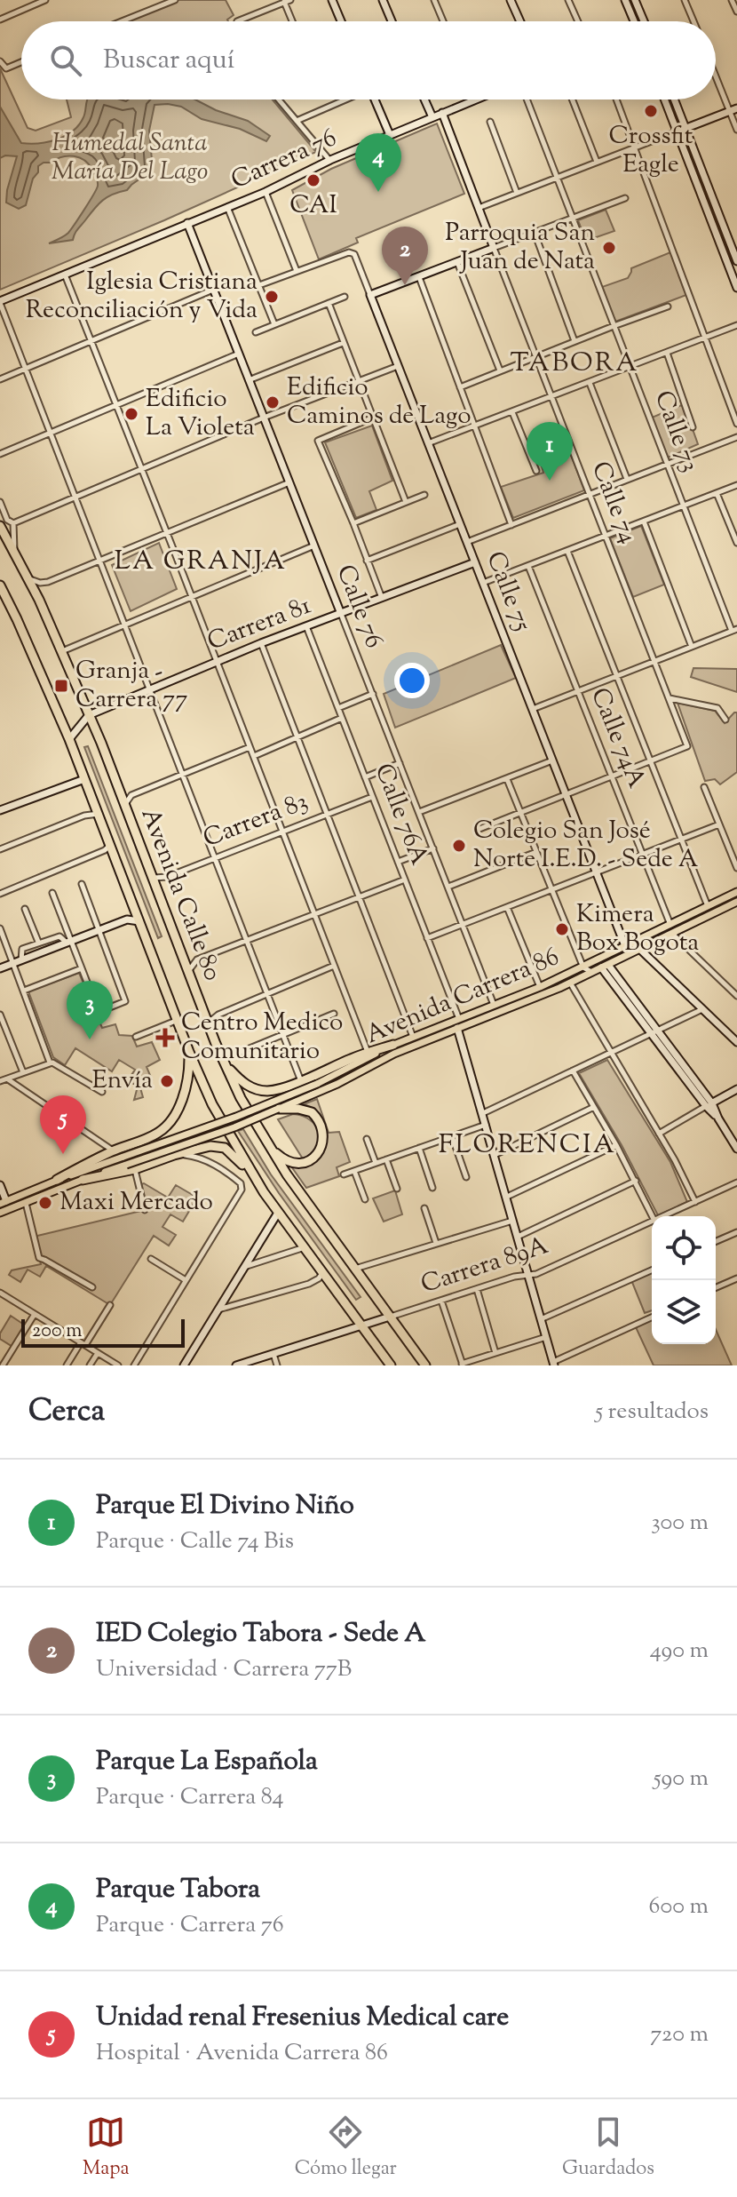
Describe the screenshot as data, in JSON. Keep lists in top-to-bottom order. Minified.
{"streets":{"highway":["Avenida Calle 80"],"main road":["Avenida Carrera 86"],"street":["Carrera 76","Calle 73","Calle 74","Calle 75","Calle 76","Carrera 81","Calle 74A","Calle 76A","Carrera 83","Carrera 89A"]},"crossings":[["Carrera 76","Calle 74"],["Carrera 76","Calle 76"],["Calle 75","Carrera 81"],["Calle 75","Avenida Carrera 86"],["Calle 76","Carrera 81"],["Calle 76","Avenida Carrera 86"],["Carrera 81","Calle 76A"],["Carrera 81","Avenida Calle 80"],["Calle 74A","Avenida Carrera 86"],["Calle 76A","Carrera 83"],["Calle 76A","Avenida Carrera 86"],["Carrera 83","Avenida Calle 80"],["Avenida Calle 80","Carrera 89A"]],"districts":["TABORA","LA GRANJA","FLORENCIA"],"parks":["Humedal Santa María Del Lago"],"places":{"other":["Crossfit Eagle","CAI","Parroquia San Juan de Nata","Iglesia Cristiana Reconciliación y Vida","Edificio Caminos de Lago","Edificio La Violeta","Colegio San José Norte I.E.D. - Sede A","Kimera Box Bogota","Envía","Maxi Mercado"],"transit":["Granja - Carrera 77"],"health":["Centro Medico Comunitario"]},"scale_bar":"200 m","page":{"search":"Buscar aquí","pins":["4","2","1","3","5"],"scale":"200 m","heading":["Cerca","5 resultados"],"list":[{"mark":"1","name":"Parque El Divino Niño","note":"Parque · Calle 74 Bis","value":"300 m"},{"mark":"2","name":"IED Colegio Tabora - Sede A","note":"Universidad · Carrera 77B","value":"490 m"},{"mark":"3","name":"Parque La Española","note":"Parque · Carrera 84","value":"590 m"},{"mark":"4","name":"Parque Tabora","note":"Parque · Carrera 76","value":"600 m"},{"mark":"5","name":"Unidad renal Fresenius Medical care","note":"Hospital · Avenida Carrera 86","value":"720 m"}],"nav":["Mapa","Cómo llegar","Guardados"]}}
